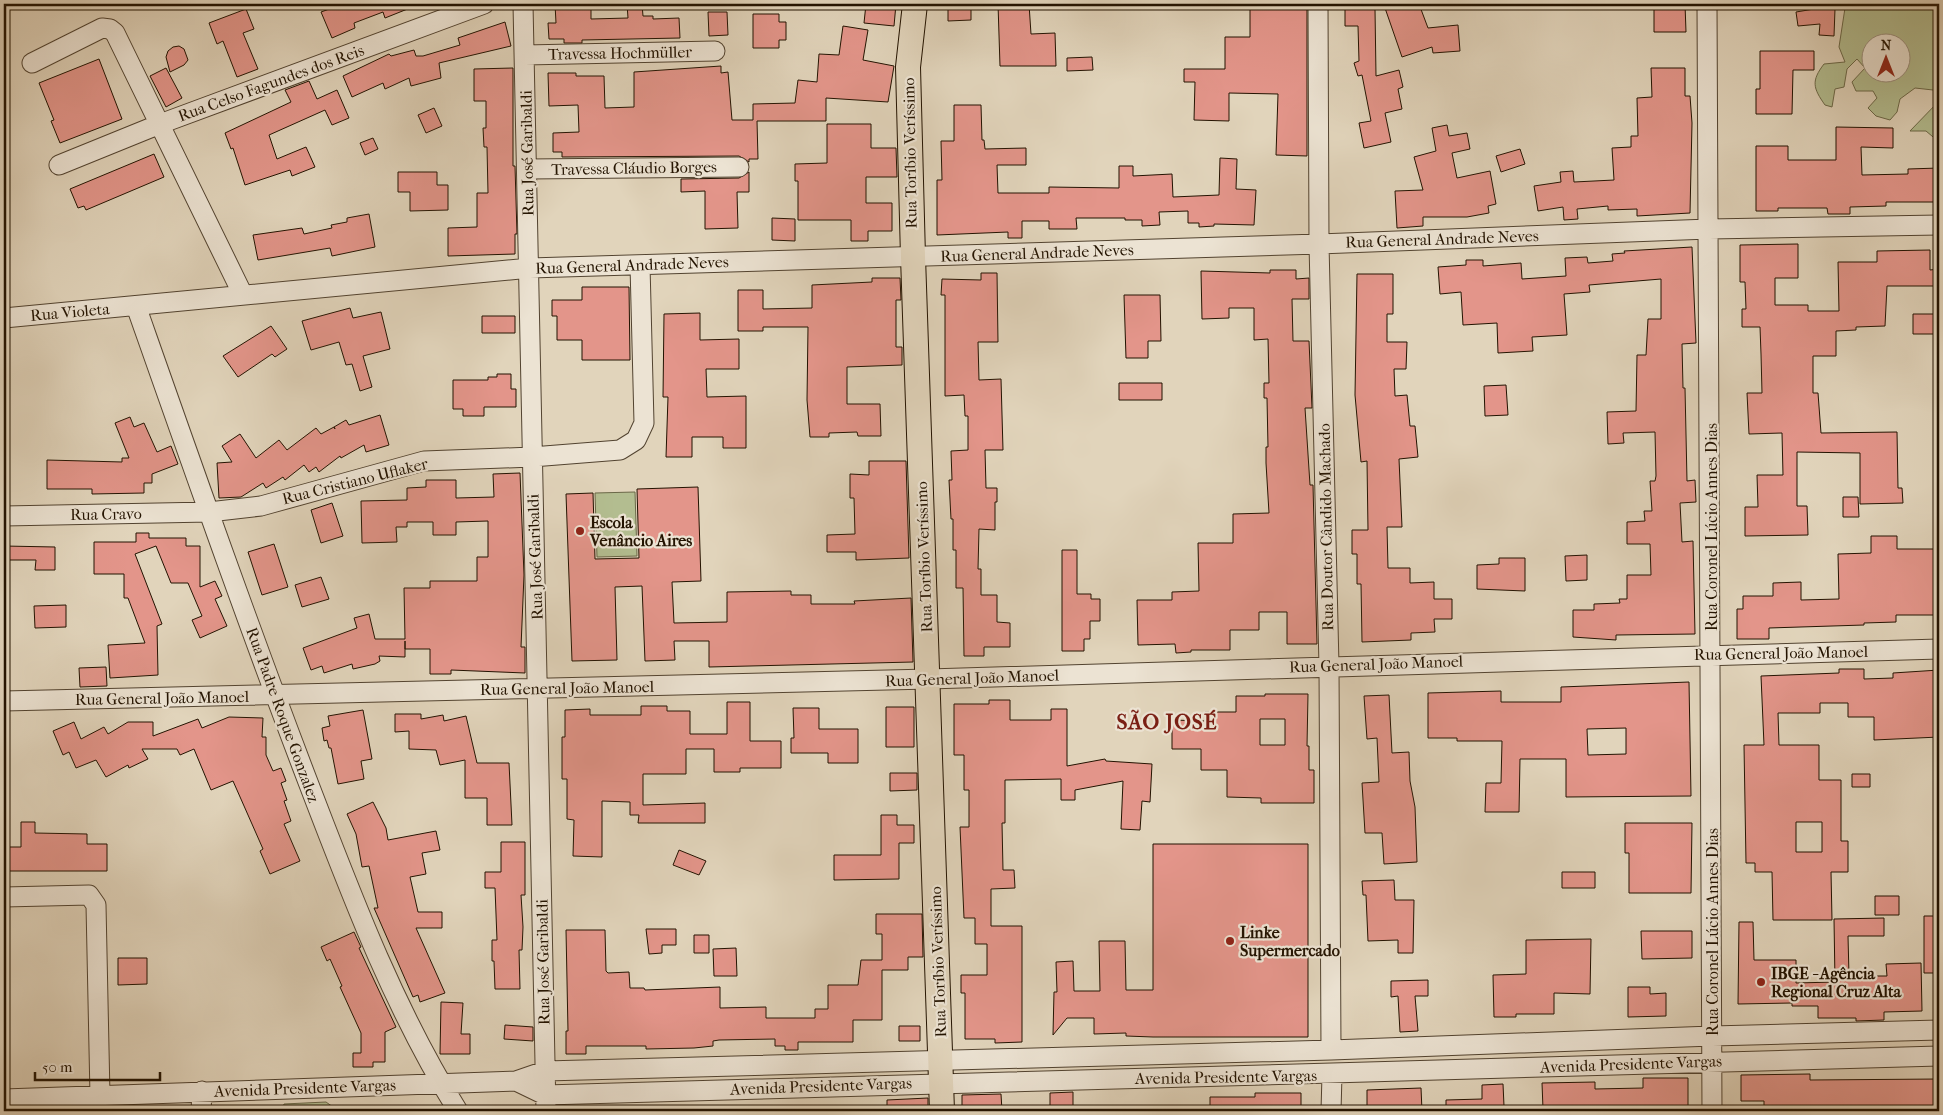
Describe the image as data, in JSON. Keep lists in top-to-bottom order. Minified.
{"streets":{"main road":["Rua Toríbio Veríssimo"],"street":["Travessa Hochmüller","Rua Celso Fagundes dos Reis","Rua José Garibaldi","Travessa Cláudio Borges","Rua General Andrade Neves","Rua Violeta","Rua Cristiano Uflaker","Rua Cravo","Rua Doutor Cândido Machado","Rua Coronel Lúcio Annes Dias","Rua General João Manoel","Rua Padre Roque Gonzalez","Avenida Presidente Vargas"]},"crossings":[["Travessa Hochmüller","Rua José Garibaldi"],["Rua José Garibaldi","Travessa Cláudio Borges"],["Rua José Garibaldi","Rua General Andrade Neves"],["Rua José Garibaldi","Rua Cristiano Uflaker"],["Rua José Garibaldi","Rua General João Manoel"],["Rua José Garibaldi","Avenida Presidente Vargas"],["Rua Toríbio Veríssimo","Rua General Andrade Neves"],["Rua Toríbio Veríssimo","Rua General João Manoel"],["Rua Toríbio Veríssimo","Avenida Presidente Vargas"],["Rua General Andrade Neves","Rua Violeta"],["Rua General Andrade Neves","Rua Cristiano Uflaker"],["Rua General Andrade Neves","Rua Doutor Cândido Machado"],["Rua General Andrade Neves","Rua Coronel Lúcio Annes Dias"],["Rua General Andrade Neves","Rua Padre Roque Gonzalez"],["Rua Violeta","Rua Padre Roque Gonzalez"],["Rua Cristiano Uflaker","Rua Cravo"],["Rua Cristiano Uflaker","Rua Padre Roque Gonzalez"],["Rua Cravo","Rua Padre Roque Gonzalez"],["Rua Doutor Cândido Machado","Rua General João Manoel"],["Rua Doutor Cândido Machado","Avenida Presidente Vargas"],["Rua Coronel Lúcio Annes Dias","Rua General João Manoel"],["Rua Coronel Lúcio Annes Dias","Avenida Presidente Vargas"],["Rua General João Manoel","Rua Padre Roque Gonzalez"],["Rua Padre Roque Gonzalez","Avenida Presidente Vargas"]],"districts":["SÃO JOSÉ"],"places":["Escola Venâncio Aires","Linke Supermercado","IBGE - Agência Regional Cruz Alta"],"scale_bar":"50 m","north":"top"}
